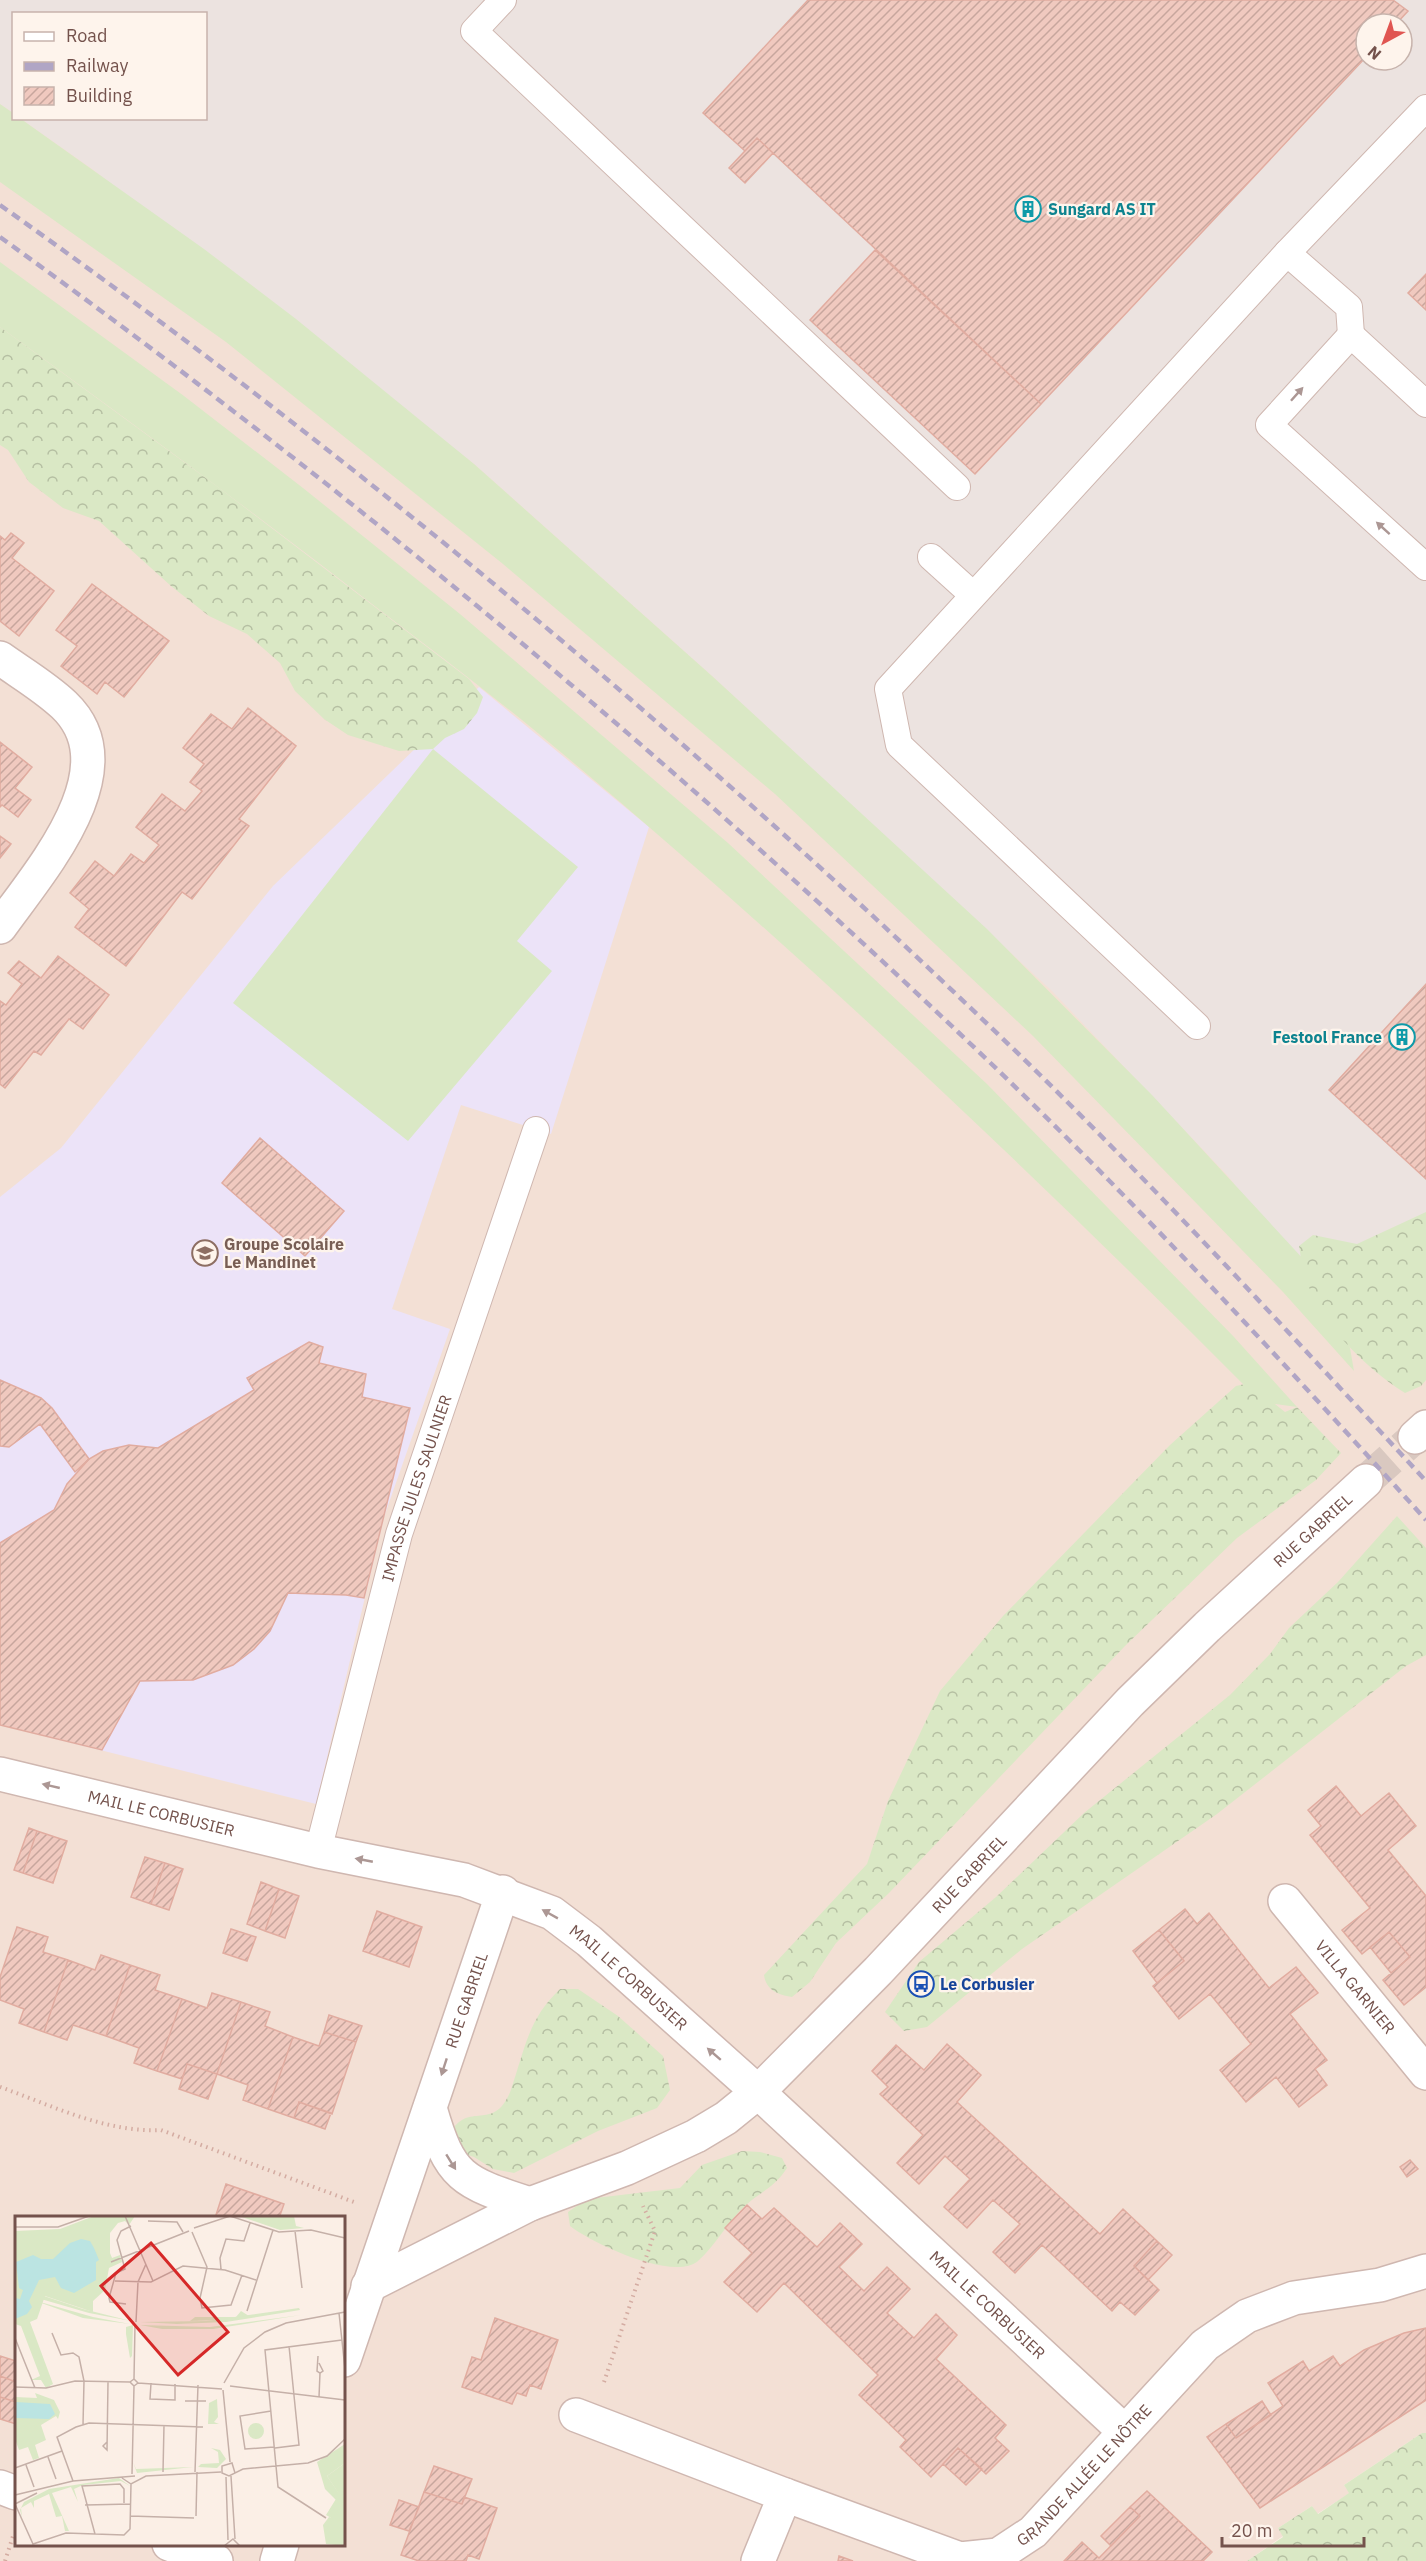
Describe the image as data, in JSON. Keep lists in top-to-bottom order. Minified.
{"streets":{"street":["RUE GABRIEL","MAIL LE CORBUSIER","VILLA GARNIER","GRANDE ALLÉE LE NÔTRE"],"lane":["IMPASSE JULES SAULNIER"]},"crossings":[["IMPASSE JULES SAULNIER","MAIL LE CORBUSIER"],["RUE GABRIEL","MAIL LE CORBUSIER"],["MAIL LE CORBUSIER","GRANDE ALLÉE LE NÔTRE"]],"one_way":["MAIL LE CORBUSIER"],"places":{"building":["Sungard AS IT","Festool France"],"school or university":["Groupe Scolaire Le Mandinet"],"bus stop":["Le Corbusier"]},"legend":["Road","Railway","Building"],"scale_bar":"20 m","north":"bottom left"}
